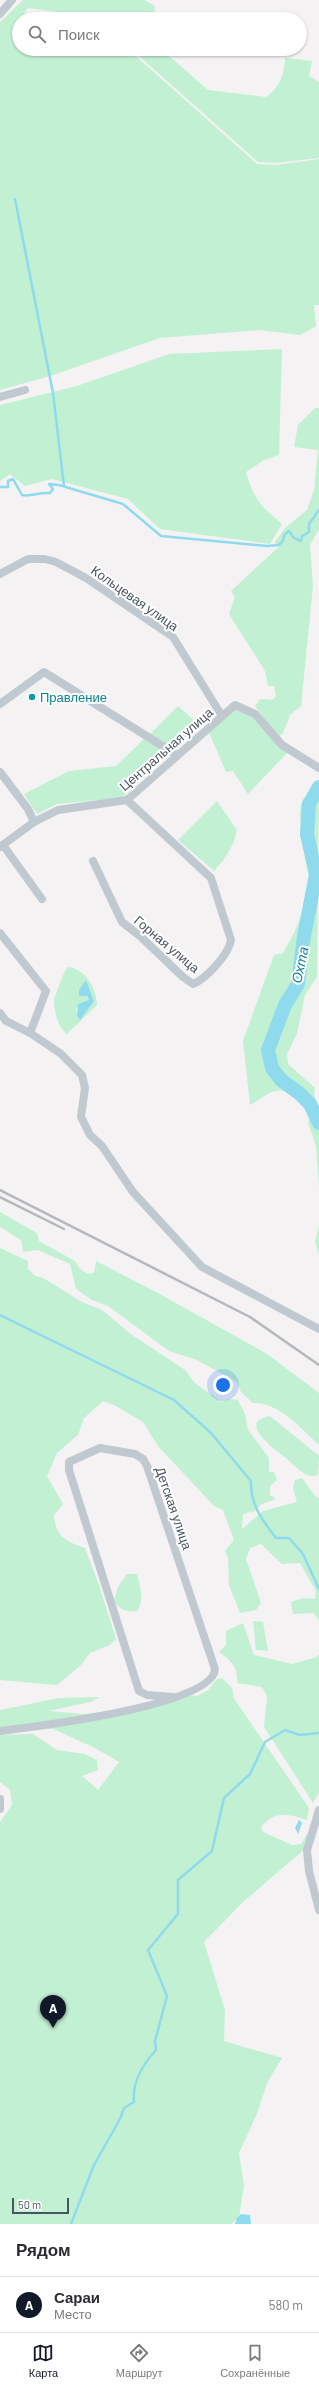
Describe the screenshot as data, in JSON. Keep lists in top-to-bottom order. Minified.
{"streets":{"street":["Кольцевая улица","Центральная улица","Горная улица","Детская улица"]},"crossings":[["Кольцевая улица","Центральная улица"],["Центральная улица","Горная улица"]],"water":["Охта"],"places":["Правление"],"scale_bar":"50 m","page":{"search":"Поиск","pins":"A","scale":"50 m","heading":"Рядом","list":[{"mark":"A","name":"Сараи","note":"Место","value":"580 m"}],"nav":["Карта","Маршрут","Сохранённые"]}}
